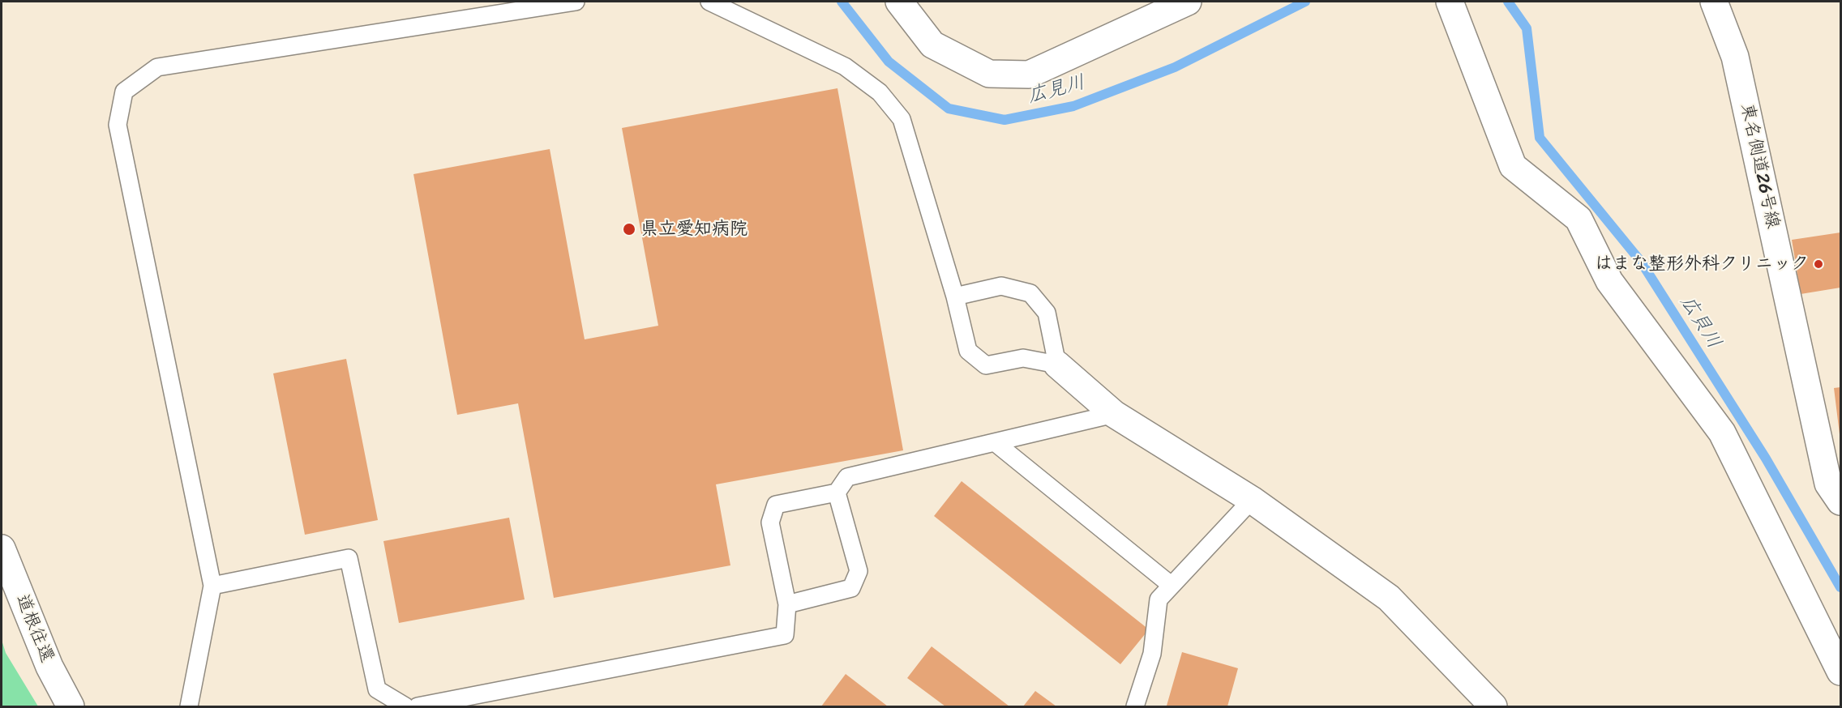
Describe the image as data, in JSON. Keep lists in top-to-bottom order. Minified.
{"streets":{"street":["東名側道26号線","道根往還"]},"water":["広見川","広貝川"],"places":["県立愛知病院","はまな整形外科クリニック"]}
